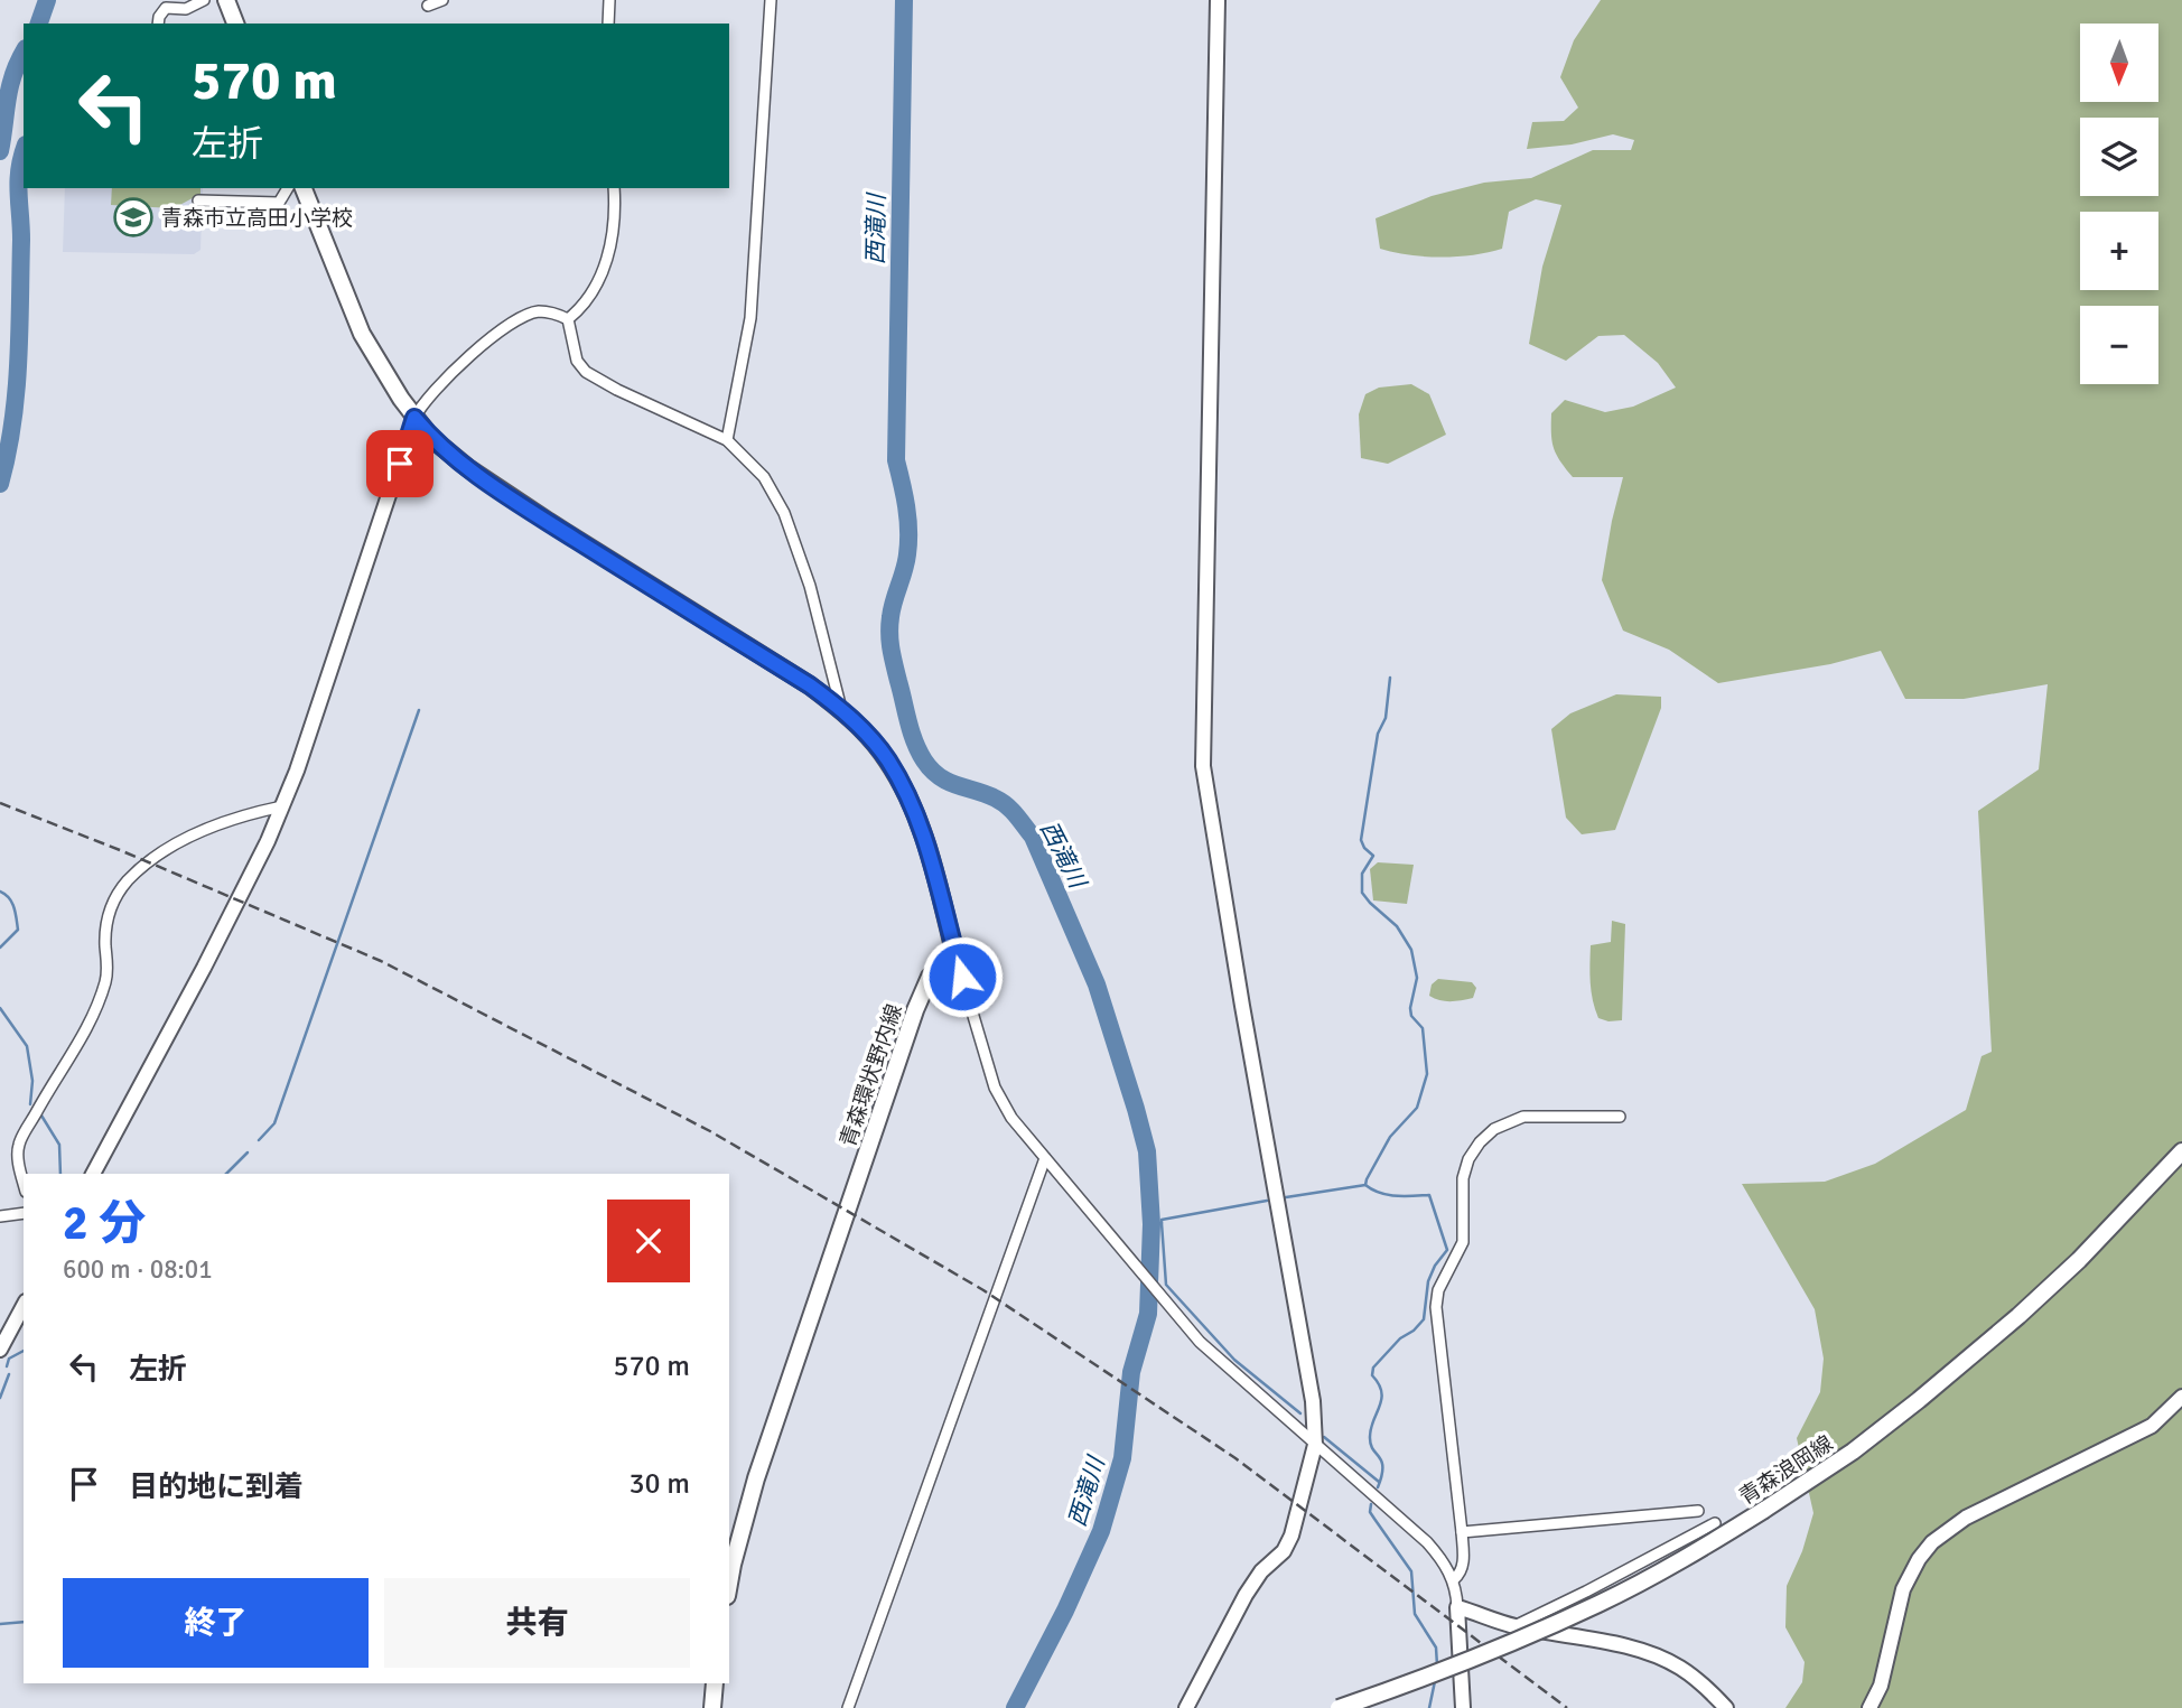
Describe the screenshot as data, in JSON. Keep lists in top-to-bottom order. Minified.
{"streets":{"main road":["青森環状野内線","青森浪岡線"]},"water":["西滝川"],"places":{"school or university":["青森市立高田小学校"]},"north":"bottom","page":{"map_buttons":["+","−"],"turn":["570 m","左折"],"heading":["2 分","600 m · 08:01"],"list":[{"name":"左折","value":"570 m"},{"name":"目的地に到着","value":"30 m"}],"buttons":["終了","共有"]}}
